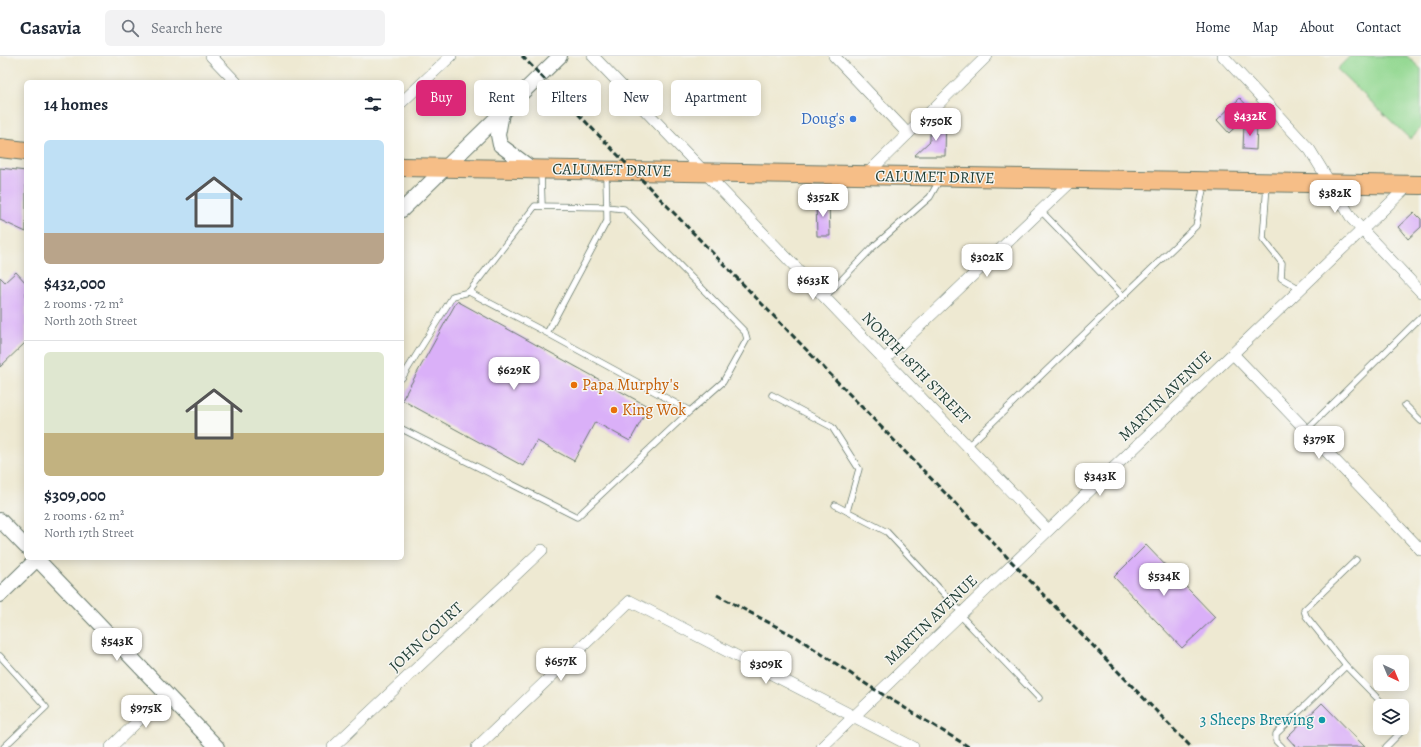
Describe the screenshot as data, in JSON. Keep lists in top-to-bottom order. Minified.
{"streets":{"main road":["CALUMET DRIVE"],"street":["NORTH 18TH STREET","MARTIN AVENUE","JOHN COURT"]},"crossings":[["CALUMET DRIVE","NORTH 18TH STREET"],["CALUMET DRIVE","MARTIN AVENUE"],["NORTH 18TH STREET","MARTIN AVENUE"]],"places":["Doug's","Papa Murphy's","King Wok","3 Sheeps Brewing"],"north":"bottom right","page":{"header":"Casavia","search":"Search here","nav":["Home","Map","About","Contact"],"chip":["Buy","Rent","Filters","New","Apartment"],"heading":"14 homes","price":["$432K","$750K","$382K","$352K","$302K","$633K","$629K","$379K","$343K","$534K","$543K","$657K","$309K","$975K"],"list":[{"name":"$432,000","note":"2 rooms · 72 m² · North 20th Street"},{"name":"$309,000","note":"2 rooms · 62 m² · North 17th Street"}]}}
